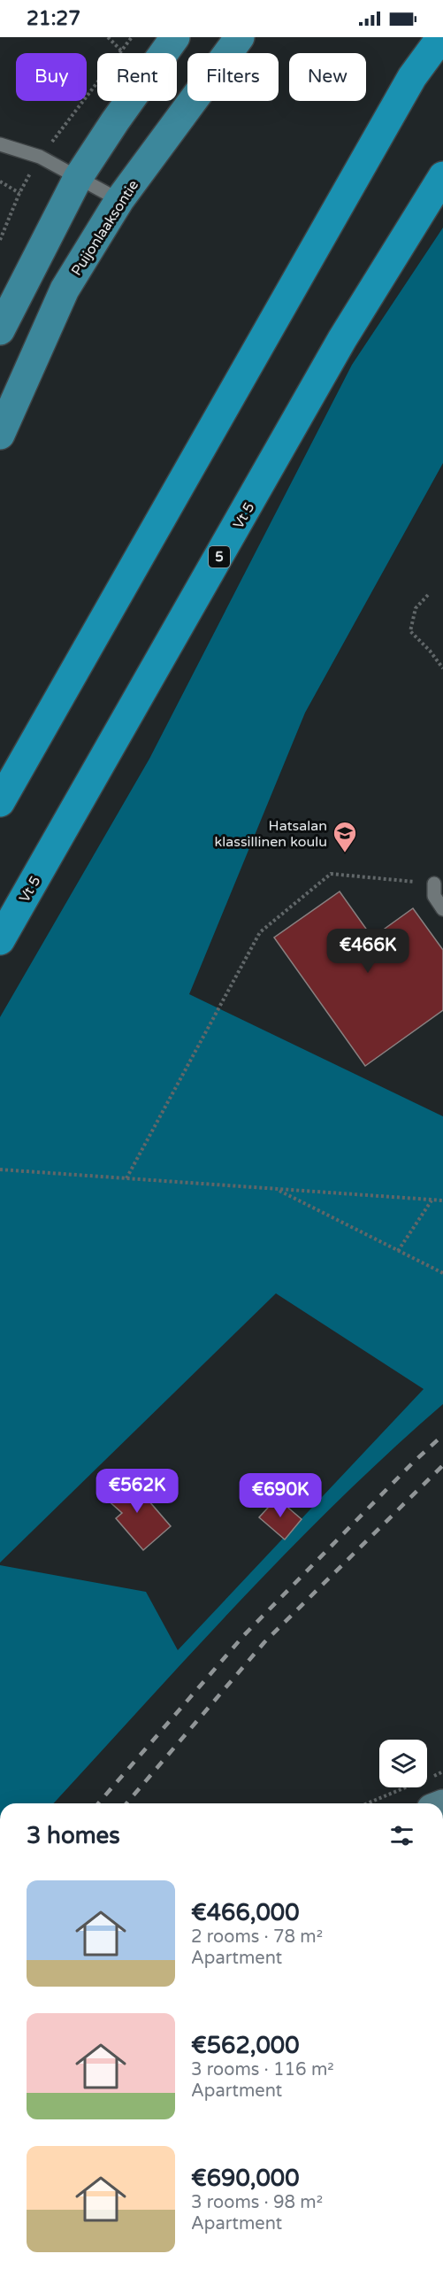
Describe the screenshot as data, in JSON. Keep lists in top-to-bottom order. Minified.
{"streets":{"highway":["Vt 5","5"],"main road":["Puijonlaaksontie"]},"places":{"school or university":["Hatsalan klassillinen koulu"]},"page":{"status":"21:27","chip":["Buy","Rent","Filters","New"],"price":["€466K","€562K","€690K"],"heading":"3 homes","list":[{"name":"€466,000","note":"2 rooms · 78 m² · Apartment"},{"name":"€562,000","note":"3 rooms · 116 m² · Apartment"},{"name":"€690,000","note":"3 rooms · 98 m² · Apartment"}]}}
